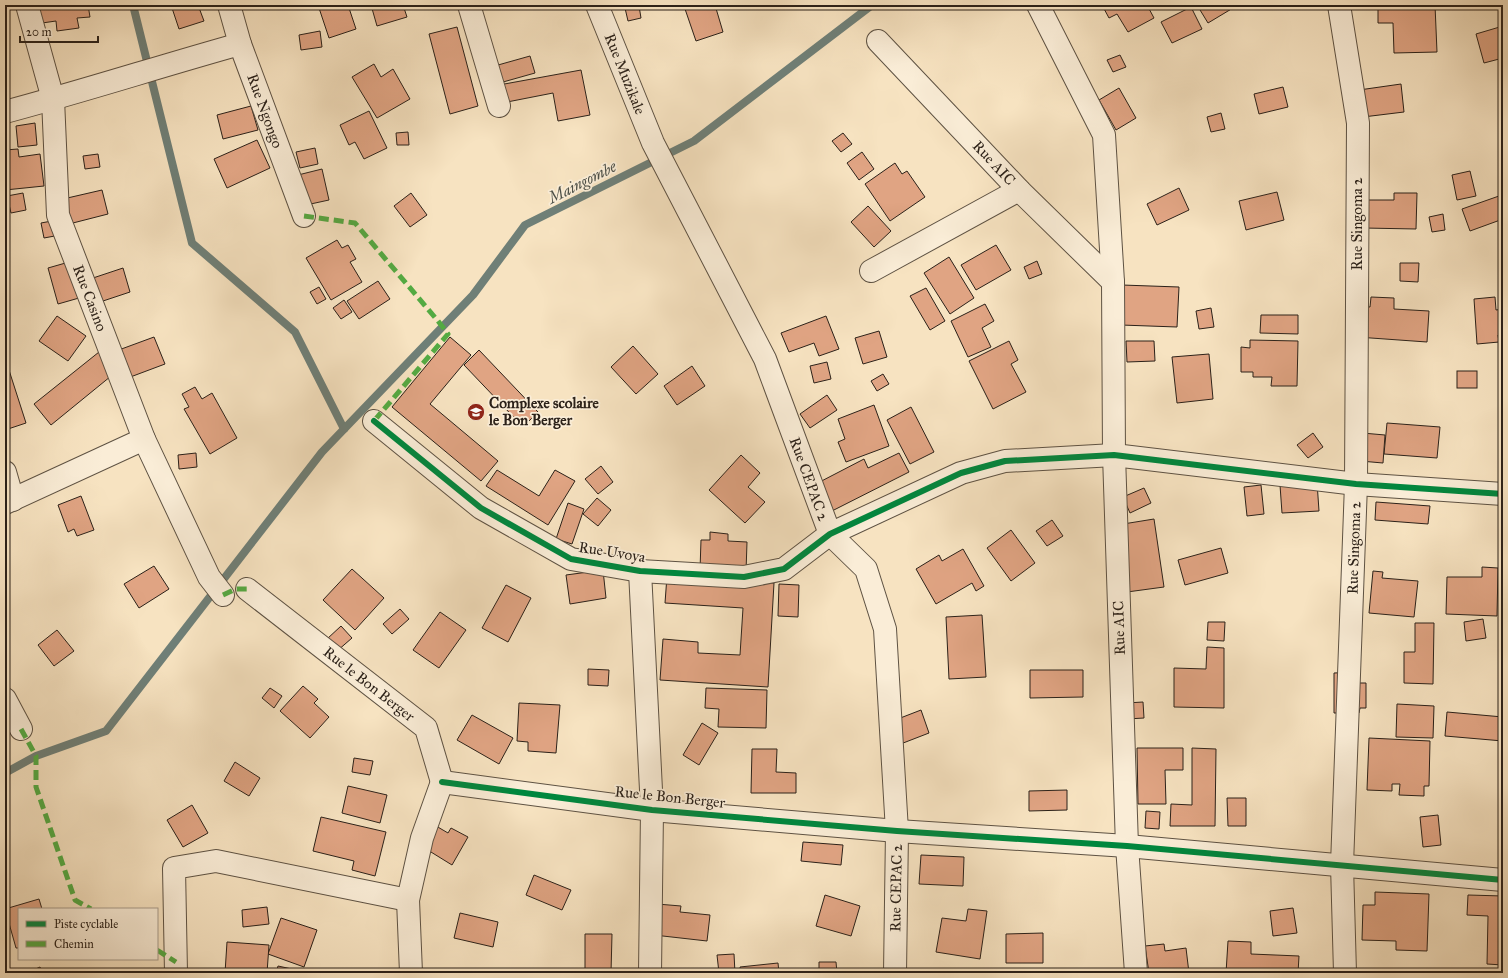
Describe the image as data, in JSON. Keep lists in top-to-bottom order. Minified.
{"streets":{"street":["Rue Muzikale","Rue Ngongo","Rue AIC","Rue Singoma 2","Rue Casino","Rue CEPAC 2","Rue Uvoya","Rue le Bon Berger"]},"crossings":[["Rue Muzikale","Rue CEPAC 2"],["Rue AIC","Rue Uvoya"],["Rue AIC","Rue le Bon Berger"],["Rue Singoma 2","Rue Uvoya"],["Rue Singoma 2","Rue le Bon Berger"],["Rue CEPAC 2","Rue Uvoya"],["Rue CEPAC 2","Rue le Bon Berger"]],"water":["Maingombe"],"places":{"school or university":["Complexe scolaire le Bon Berger"]},"legend":["Piste cyclable","Chemin"],"scale_bar":"20 m"}
